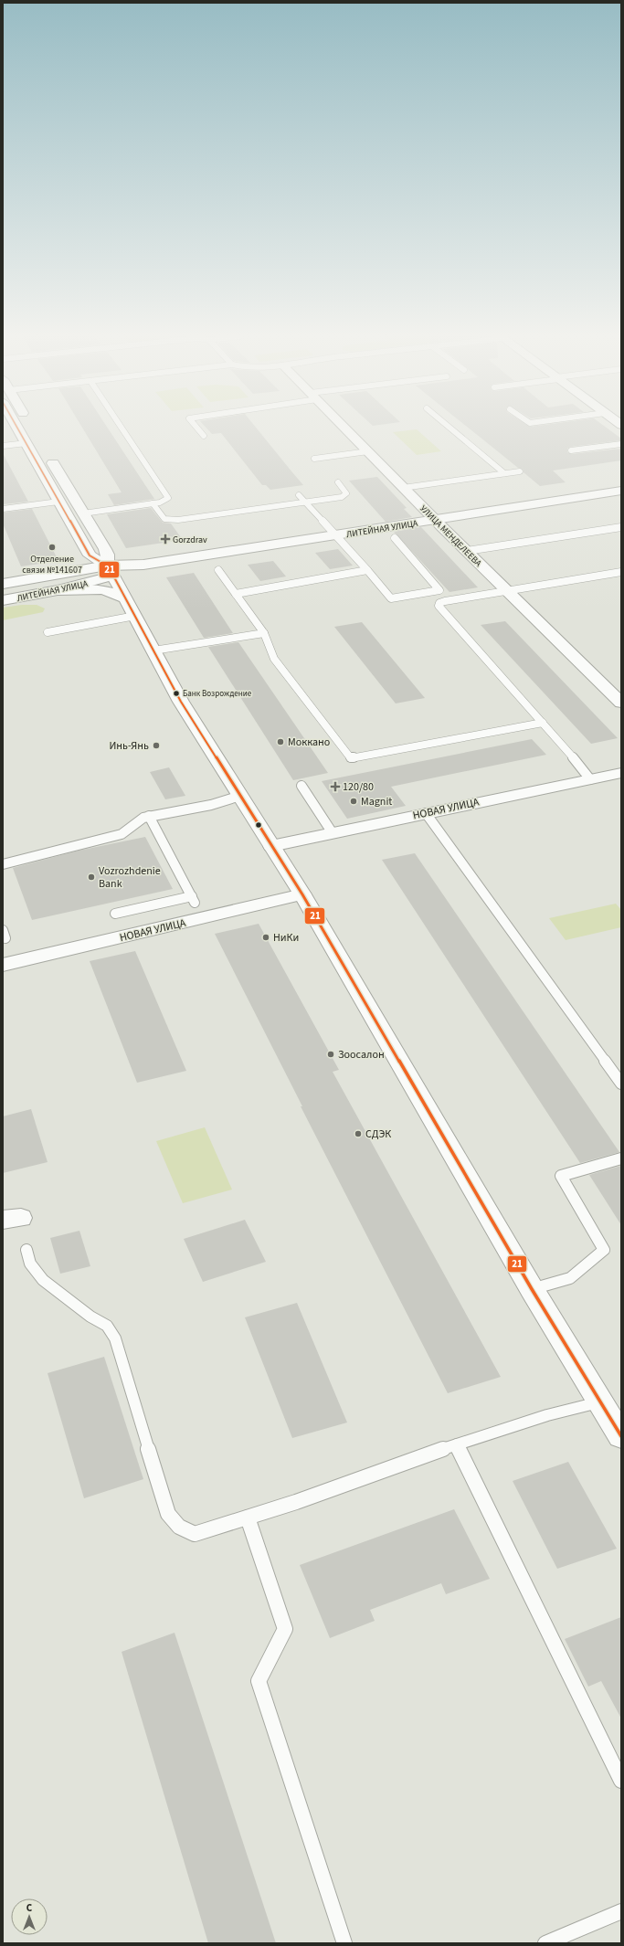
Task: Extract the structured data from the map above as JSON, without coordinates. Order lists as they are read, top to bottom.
{
  "streets": {
    "main road": ["ЛИТЕЙНАЯ УЛИЦА"],
    "street": ["УЛИЦА МЕНДЕЛЕЕВА", "НОВАЯ УЛИЦА"]
  },
  "crossings": [
    ["ЛИТЕЙНАЯ УЛИЦА", "УЛИЦА МЕНДЕЛЕЕВА"]
  ],
  "places": {
    "health": ["Gorzdrav", "120/80"],
    "other": [
      "Отделение связи №141607",
      "Банк Возрождение",
      "Моккано",
      "Инь-Янь",
      "Magnit",
      "Vozrozhdenie Bank",
      "НиКи",
      "Зоосалон",
      "СДЭК"
    ]
  },
  "lines": ["transit line 21"],
  "north": "top"
}
